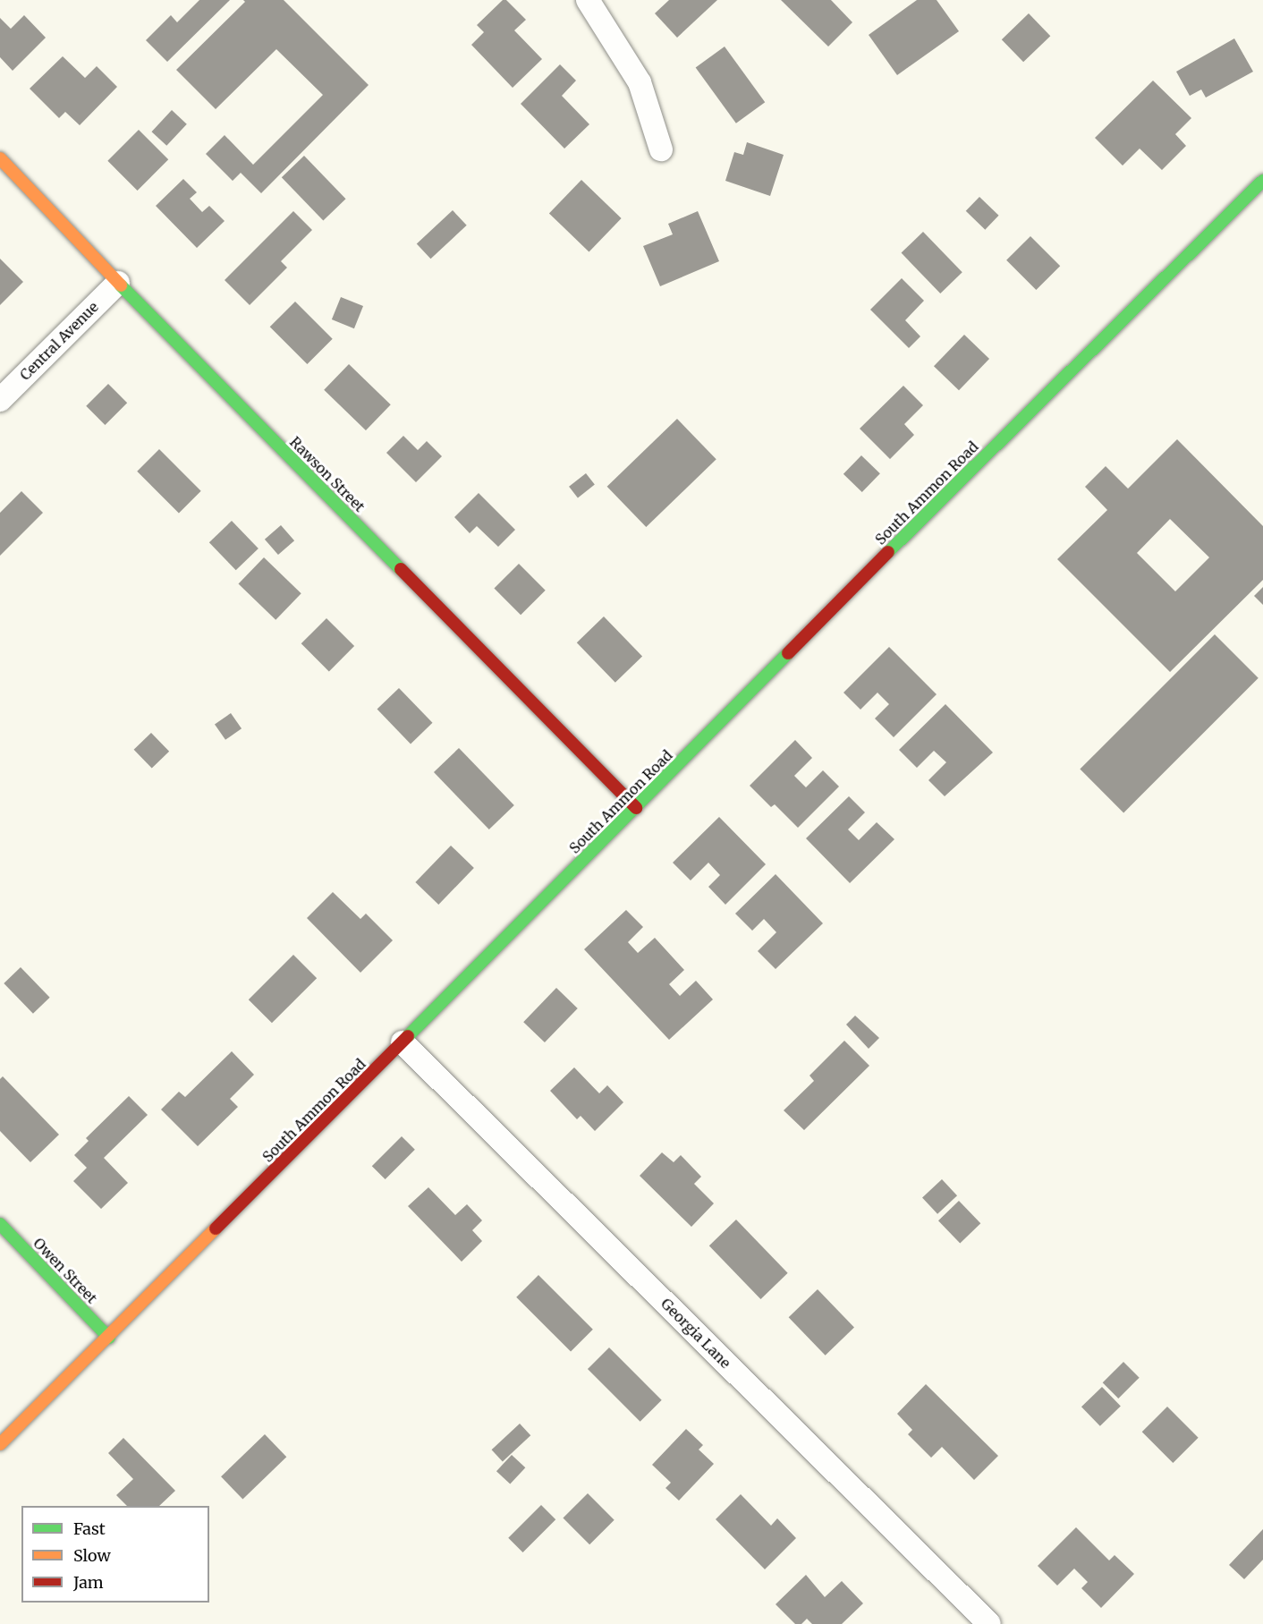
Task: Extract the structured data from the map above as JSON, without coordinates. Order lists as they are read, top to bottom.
{
  "streets": {
    "main road": ["Rawson Street", "South Ammon Road", "Owen Street"],
    "street": ["Central Avenue", "Georgia Lane"]
  },
  "crossings": [
    ["Central Avenue", "Rawson Street"],
    ["Rawson Street", "South Ammon Road"],
    ["South Ammon Road", "Owen Street"],
    ["South Ammon Road", "Georgia Lane"]
  ],
  "legend": ["Fast", "Slow", "Jam"]
}
